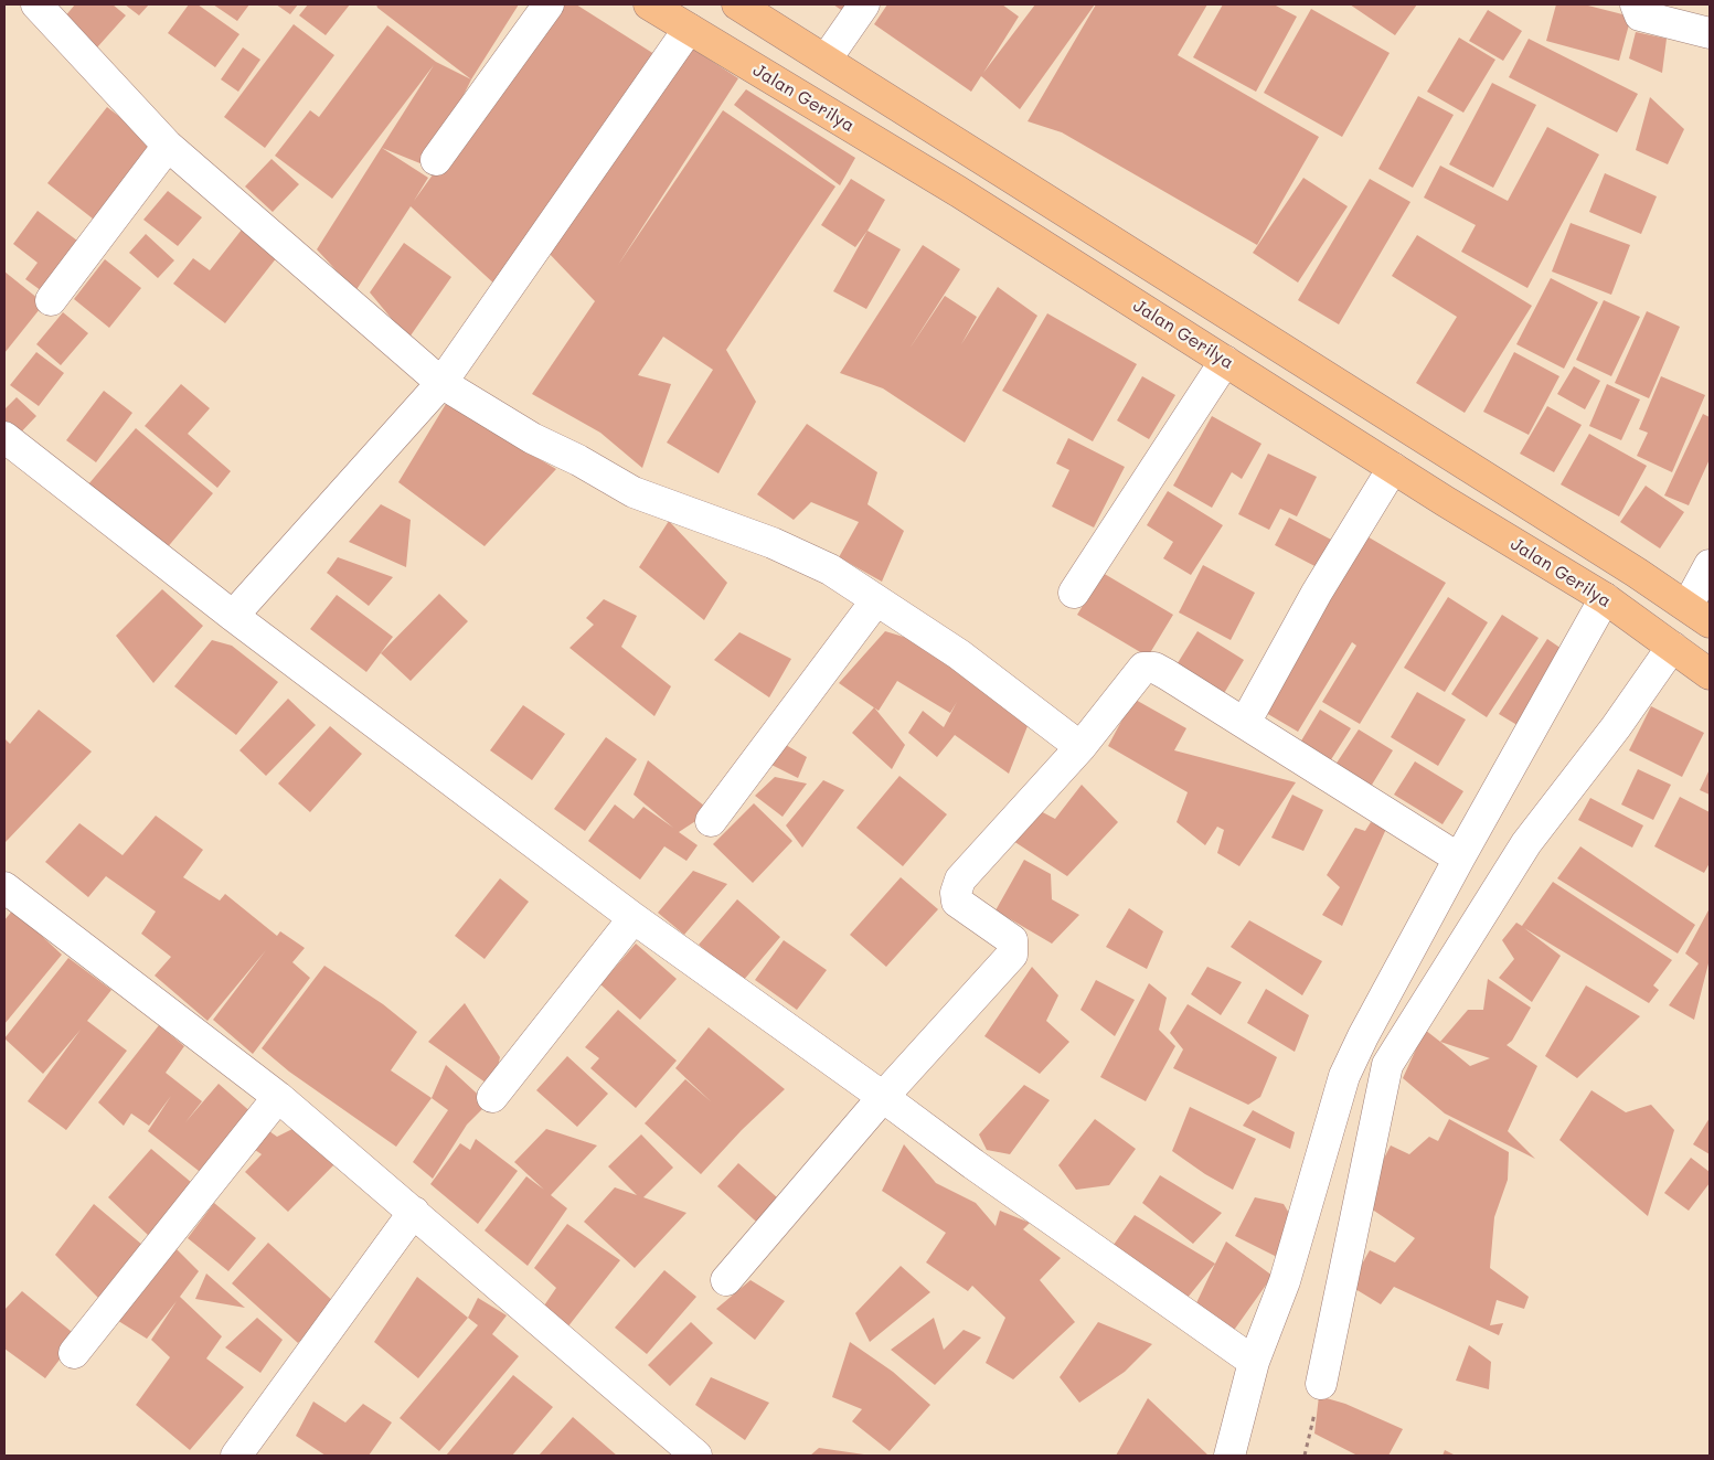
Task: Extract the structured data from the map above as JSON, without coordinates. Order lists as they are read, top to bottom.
{
  "streets": {
    "highway": ["Jalan Gerilya"]
  }
}
